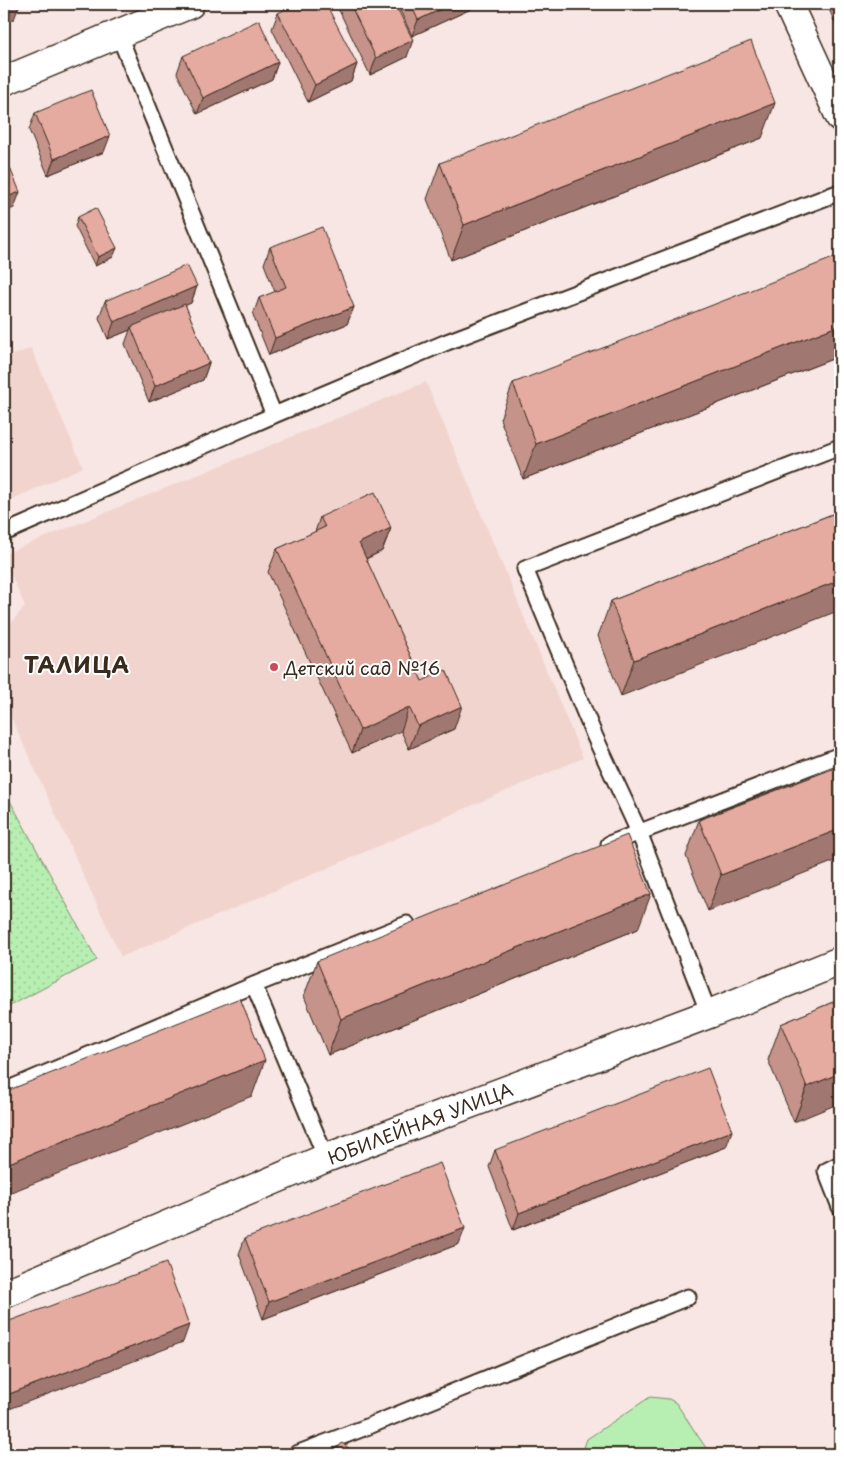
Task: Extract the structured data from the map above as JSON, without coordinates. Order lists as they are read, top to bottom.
{
  "streets": {
    "street": ["ЮБИЛЕЙНАЯ УЛИЦА"]
  },
  "districts": ["ТАЛИЦА"],
  "places": ["Детский сад №16"]
}
